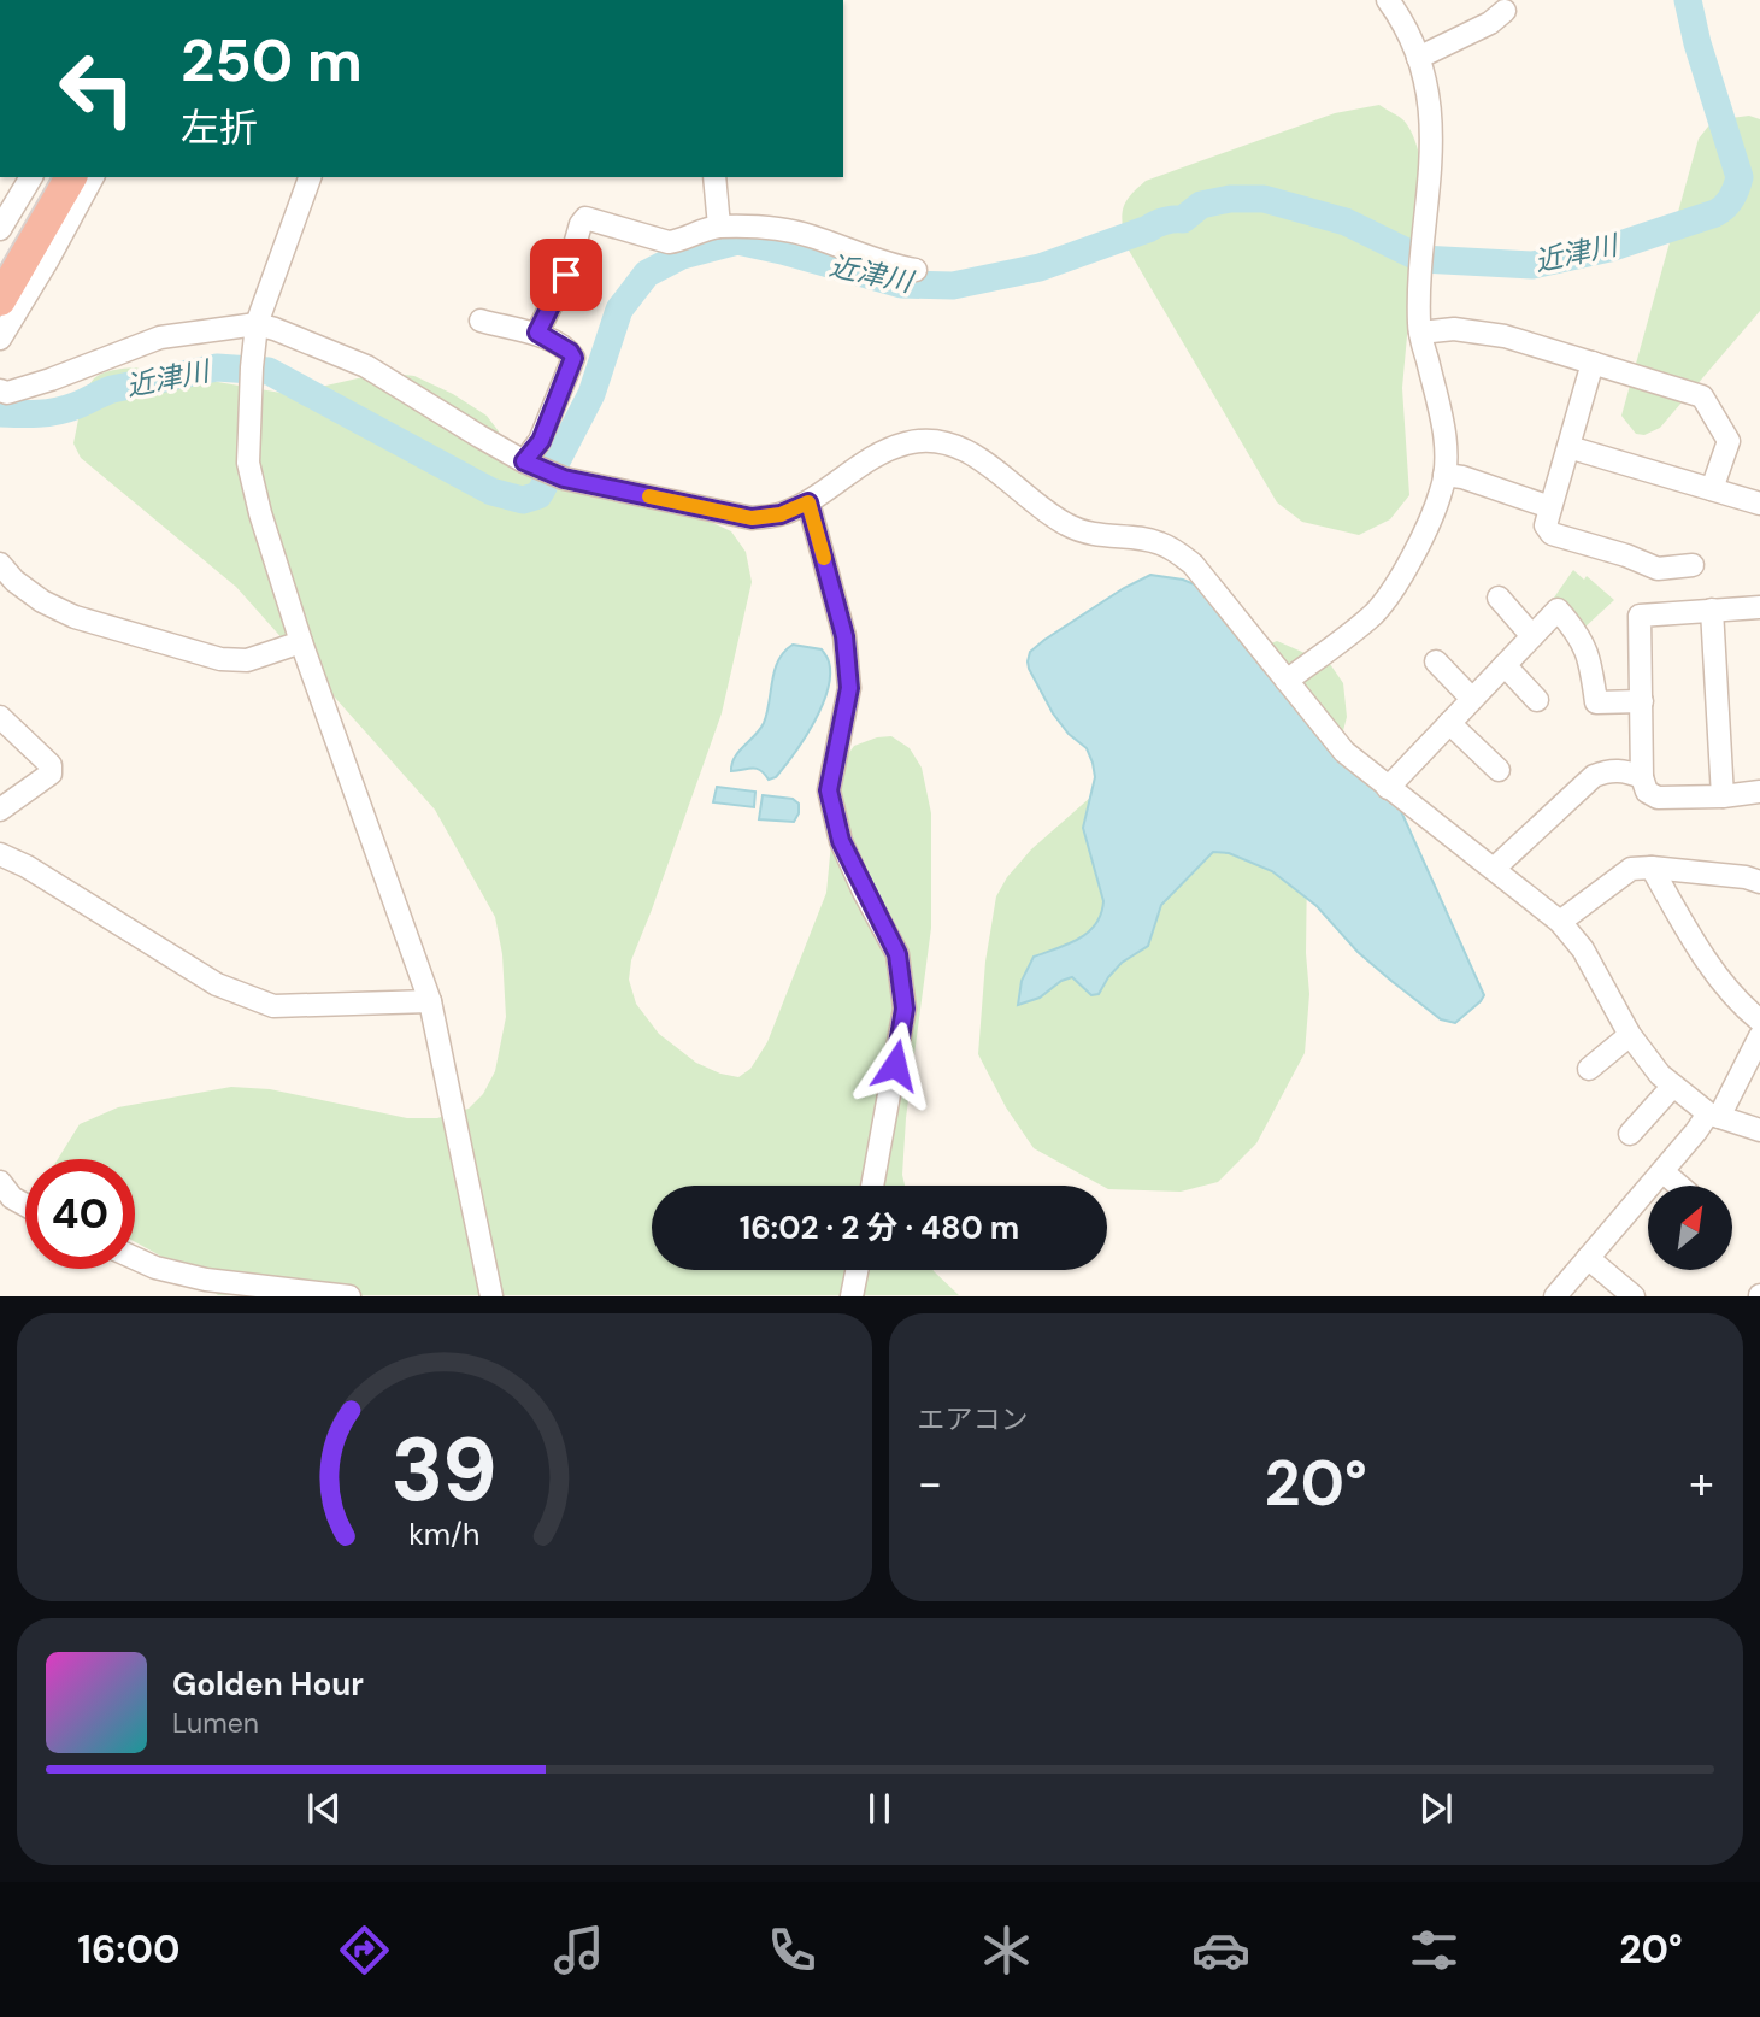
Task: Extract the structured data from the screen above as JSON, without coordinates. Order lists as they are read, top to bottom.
{
  "water": ["近津川"],
  "north": "top right",
  "page": {
    "turn": ["250 m", "左折"],
    "limit": "40",
    "trip": "16:02 · 2 分 · 480 m",
    "tile": "エアコン",
    "heat": ["−", "20°", "+"],
    "song": ["Golden Hour", "Lumen"],
    "tabs": ["16:00", "20°"],
    "gauge": ["39", "km/h"]
  }
}
